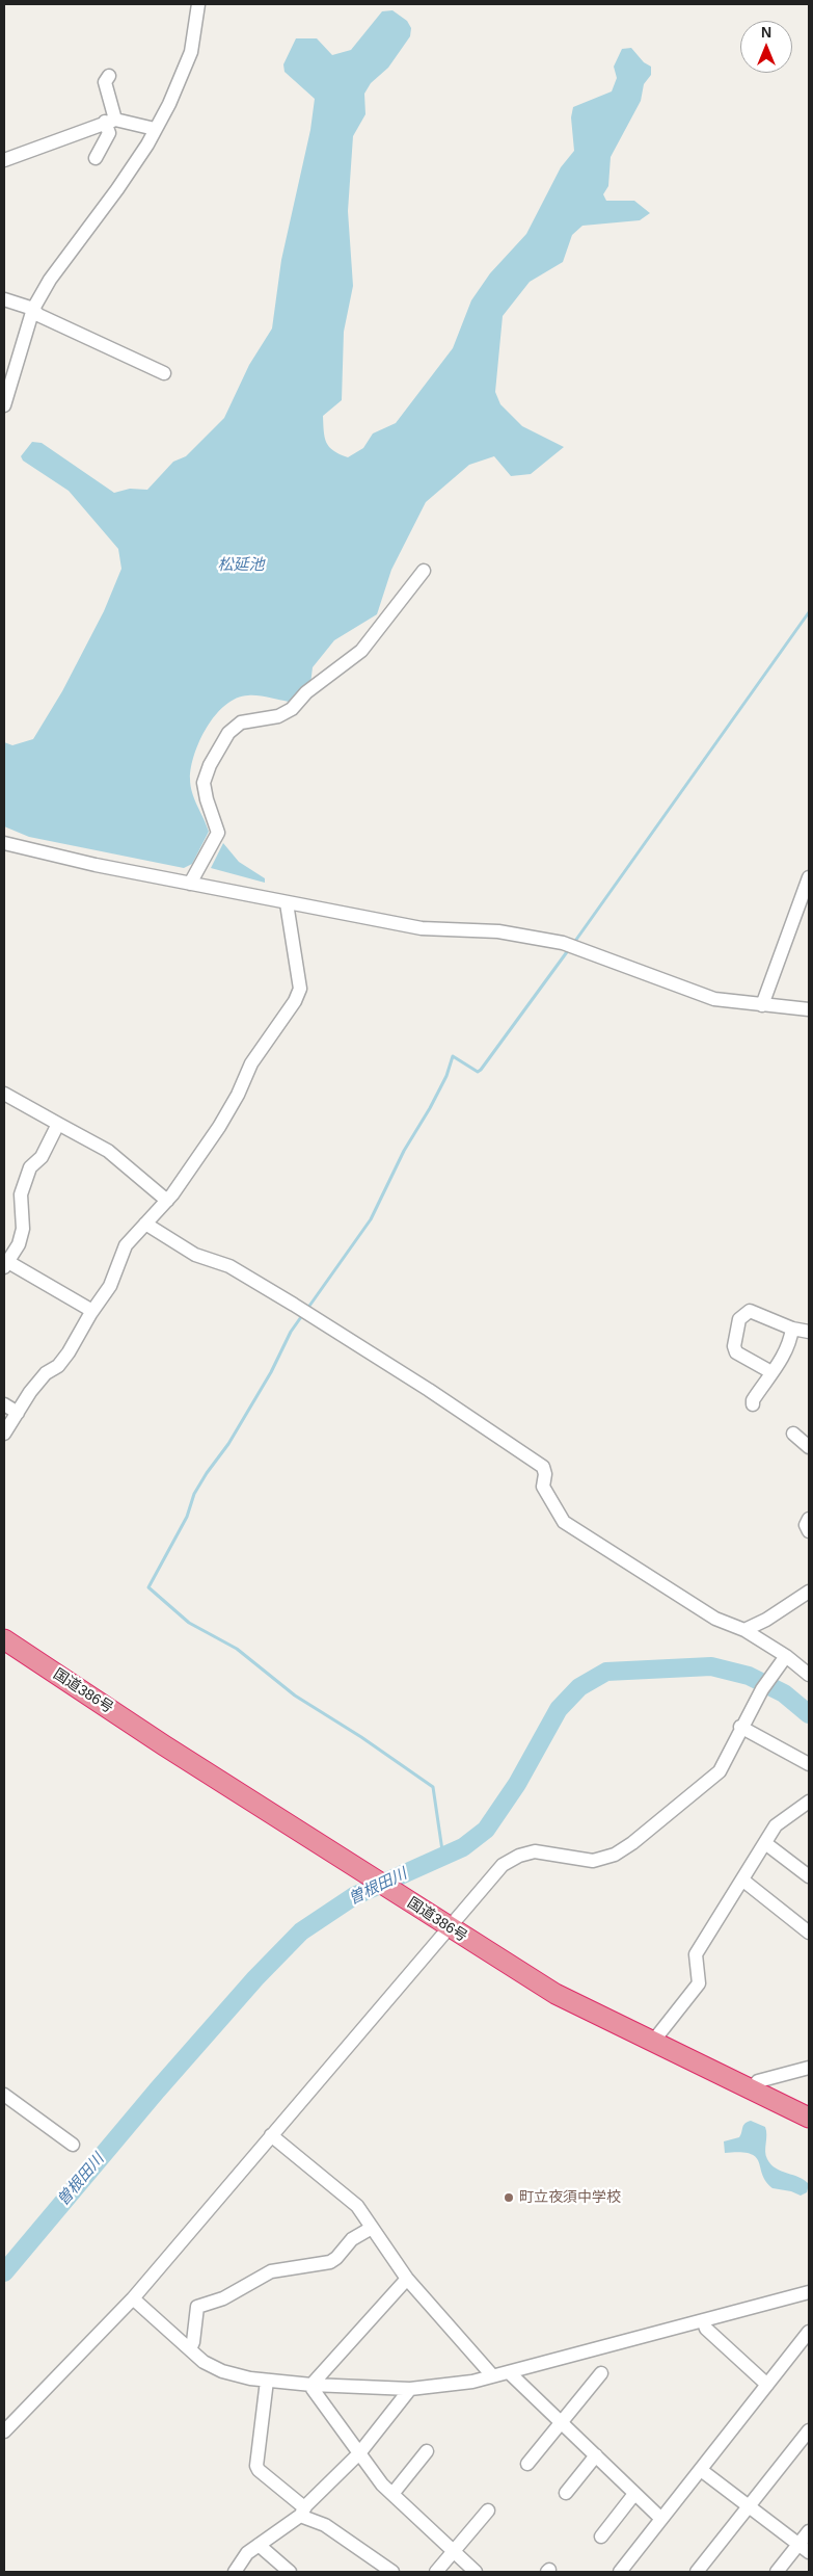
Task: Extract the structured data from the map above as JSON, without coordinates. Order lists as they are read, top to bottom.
{
  "streets": {
    "highway": ["国道386号"]
  },
  "water": ["松延池", "曽根田川"],
  "places": ["町立夜須中学校"],
  "north": "top"
}
